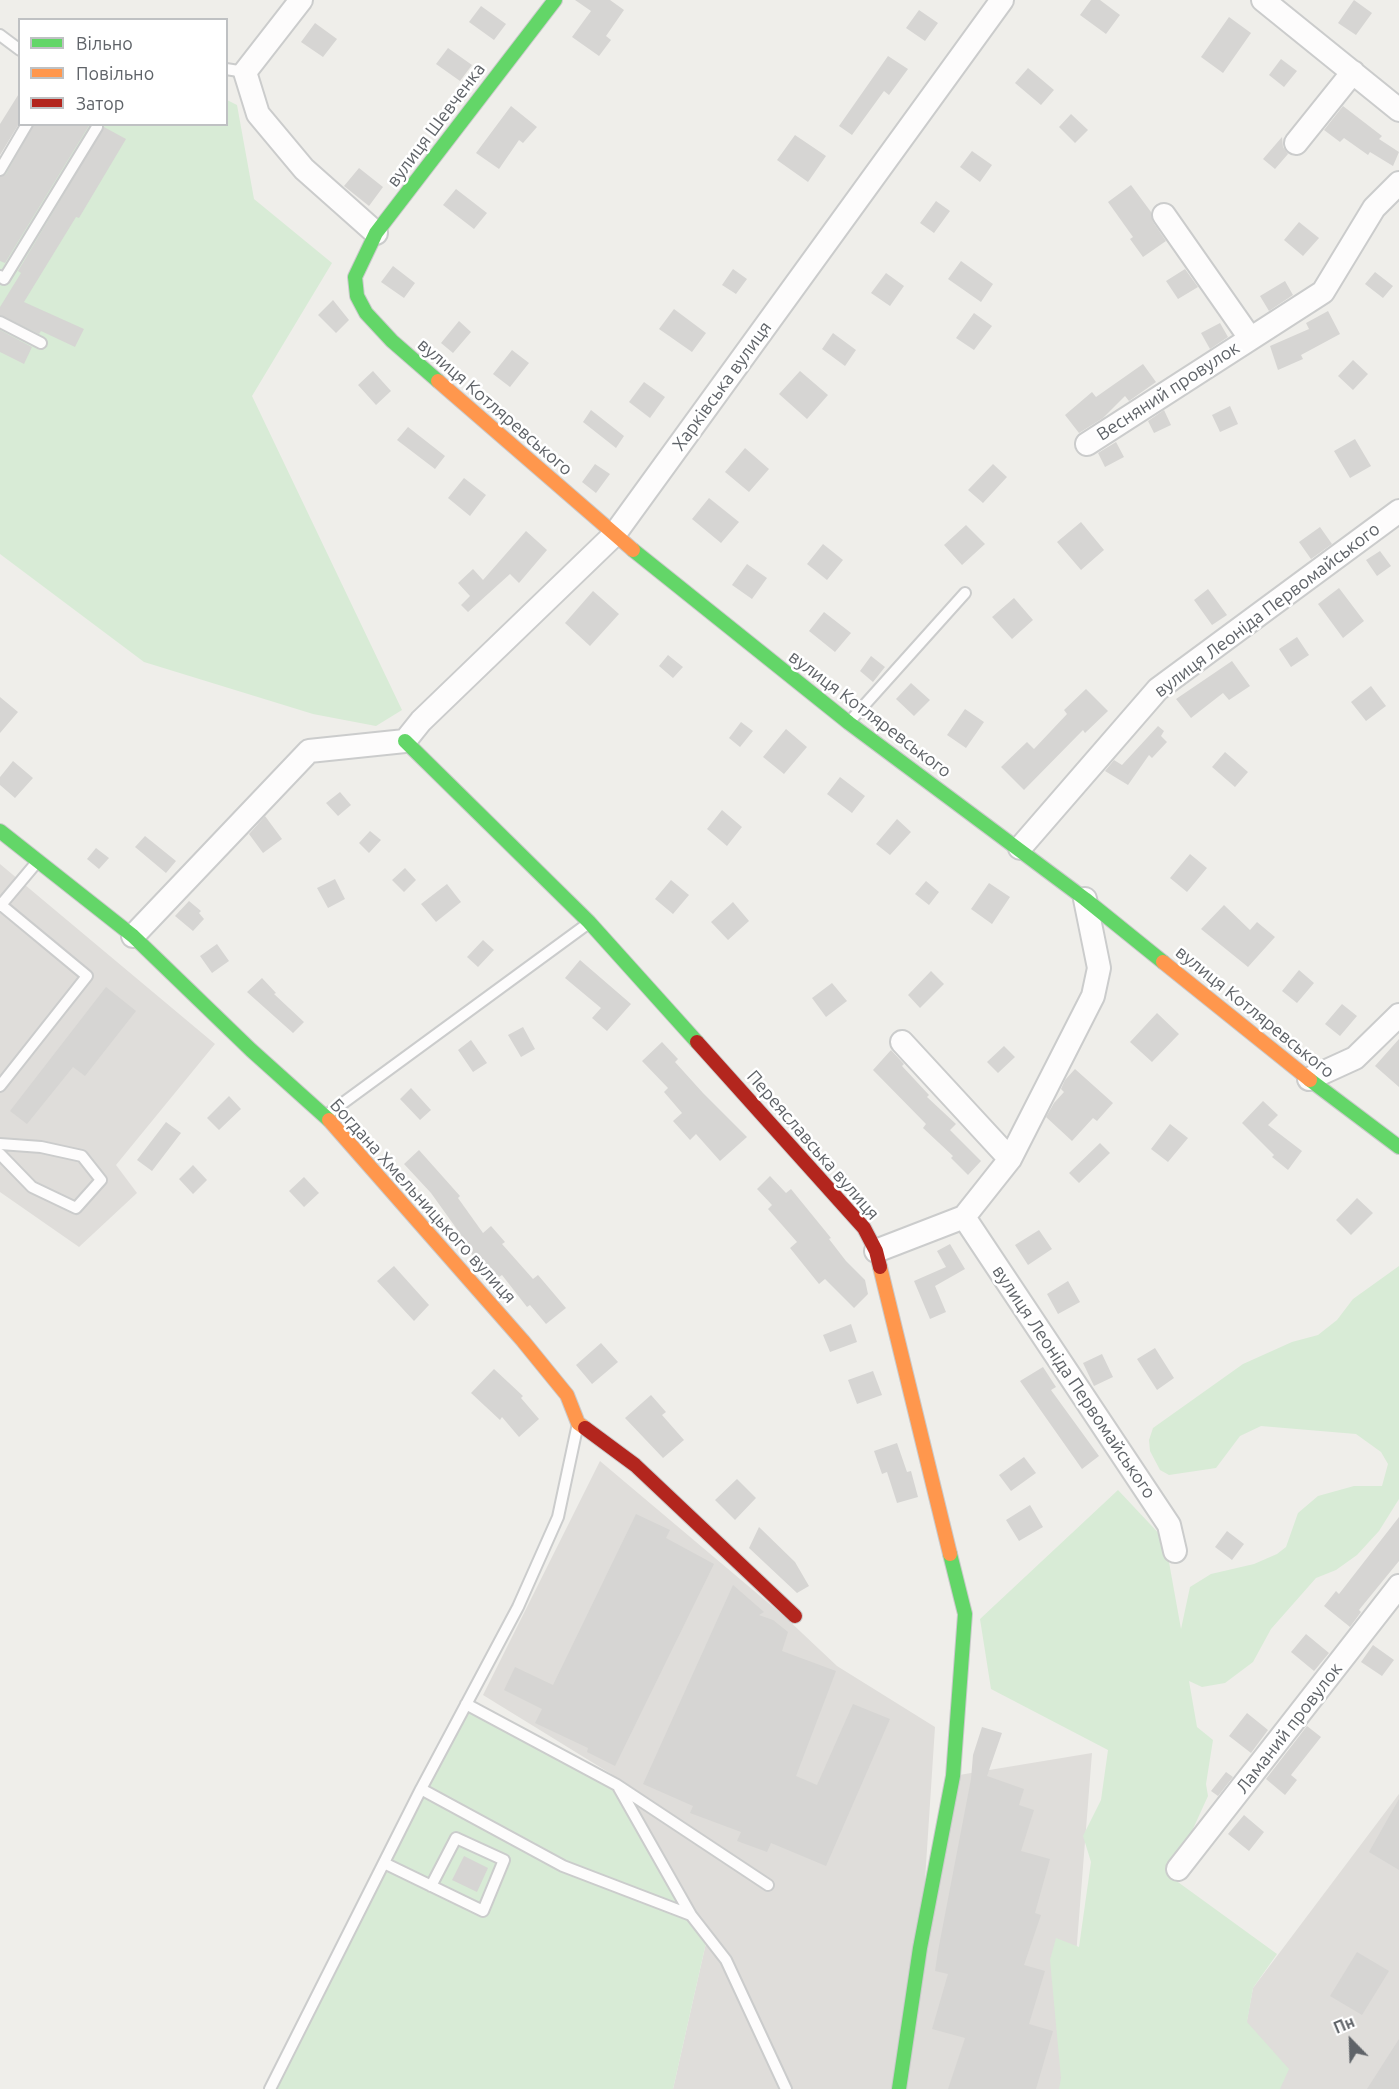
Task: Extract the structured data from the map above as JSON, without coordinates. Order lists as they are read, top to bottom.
{
  "streets": {
    "street": [
      "вулиця Шевченка",
      "Харківська вулиця",
      "Весняний провулок",
      "вулиця Котляревського",
      "вулиця Леоніда Первомайського",
      "Переяславська вулиця",
      "Богдана Хмельницького вулиця",
      "Ламаний провулок"
    ]
  },
  "crossings": [
    ["вулиця Шевченка", "вулиця Котляревського"],
    ["Харківська вулиця", "вулиця Котляревського"],
    ["Харківська вулиця", "Переяславська вулиця"],
    ["вулиця Котляревського", "вулиця Леоніда Первомайського"]
  ],
  "legend": ["Вільно", "Повільно", "Затор"],
  "north": "top left"
}
